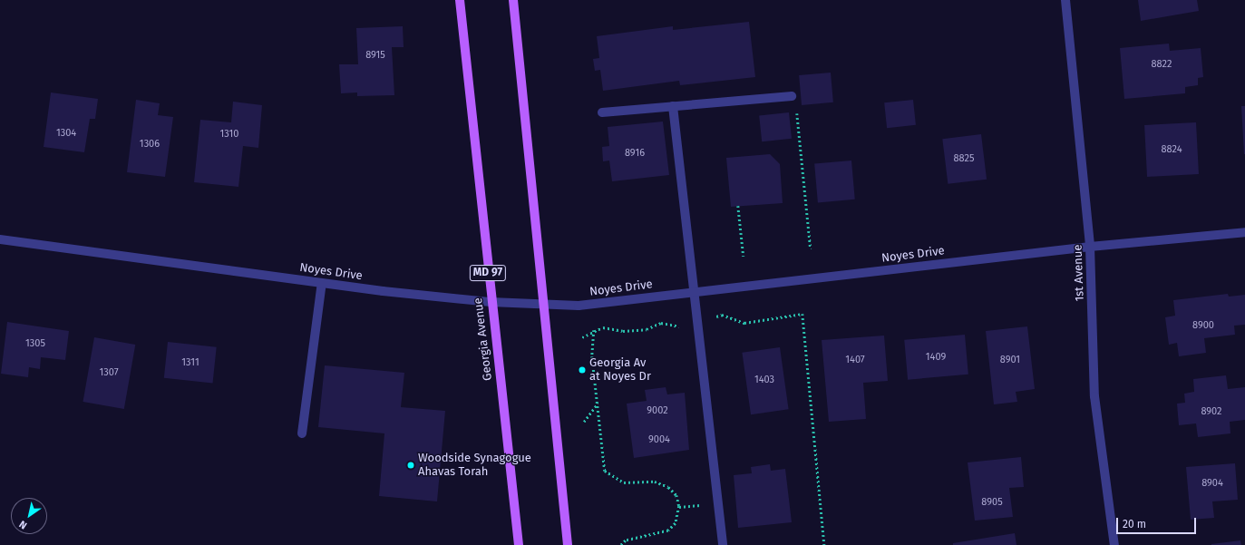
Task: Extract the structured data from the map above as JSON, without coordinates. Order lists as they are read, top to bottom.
{
  "streets": {
    "main road": ["MD 97", "Georgia Avenue"],
    "street": ["Noyes Drive", "1st Avenue"]
  },
  "crossings": [
    ["Noyes Drive", "1st Avenue"],
    ["Noyes Drive", "Georgia Avenue"]
  ],
  "places": ["Georgia Av at Noyes Dr", "Woodside Synagogue Ahavas Torah"],
  "house_numbers": [
    "8915",
    "8822",
    "1304",
    "1310",
    "1306",
    "8824",
    "8916",
    "8825",
    "8900",
    "1305",
    "1409",
    "1407",
    "8901",
    "1311",
    "1307",
    "1403",
    "9002",
    "8902",
    "9004",
    "8904",
    "8905"
  ],
  "scale_bar": "20 m",
  "north": "bottom left"
}
